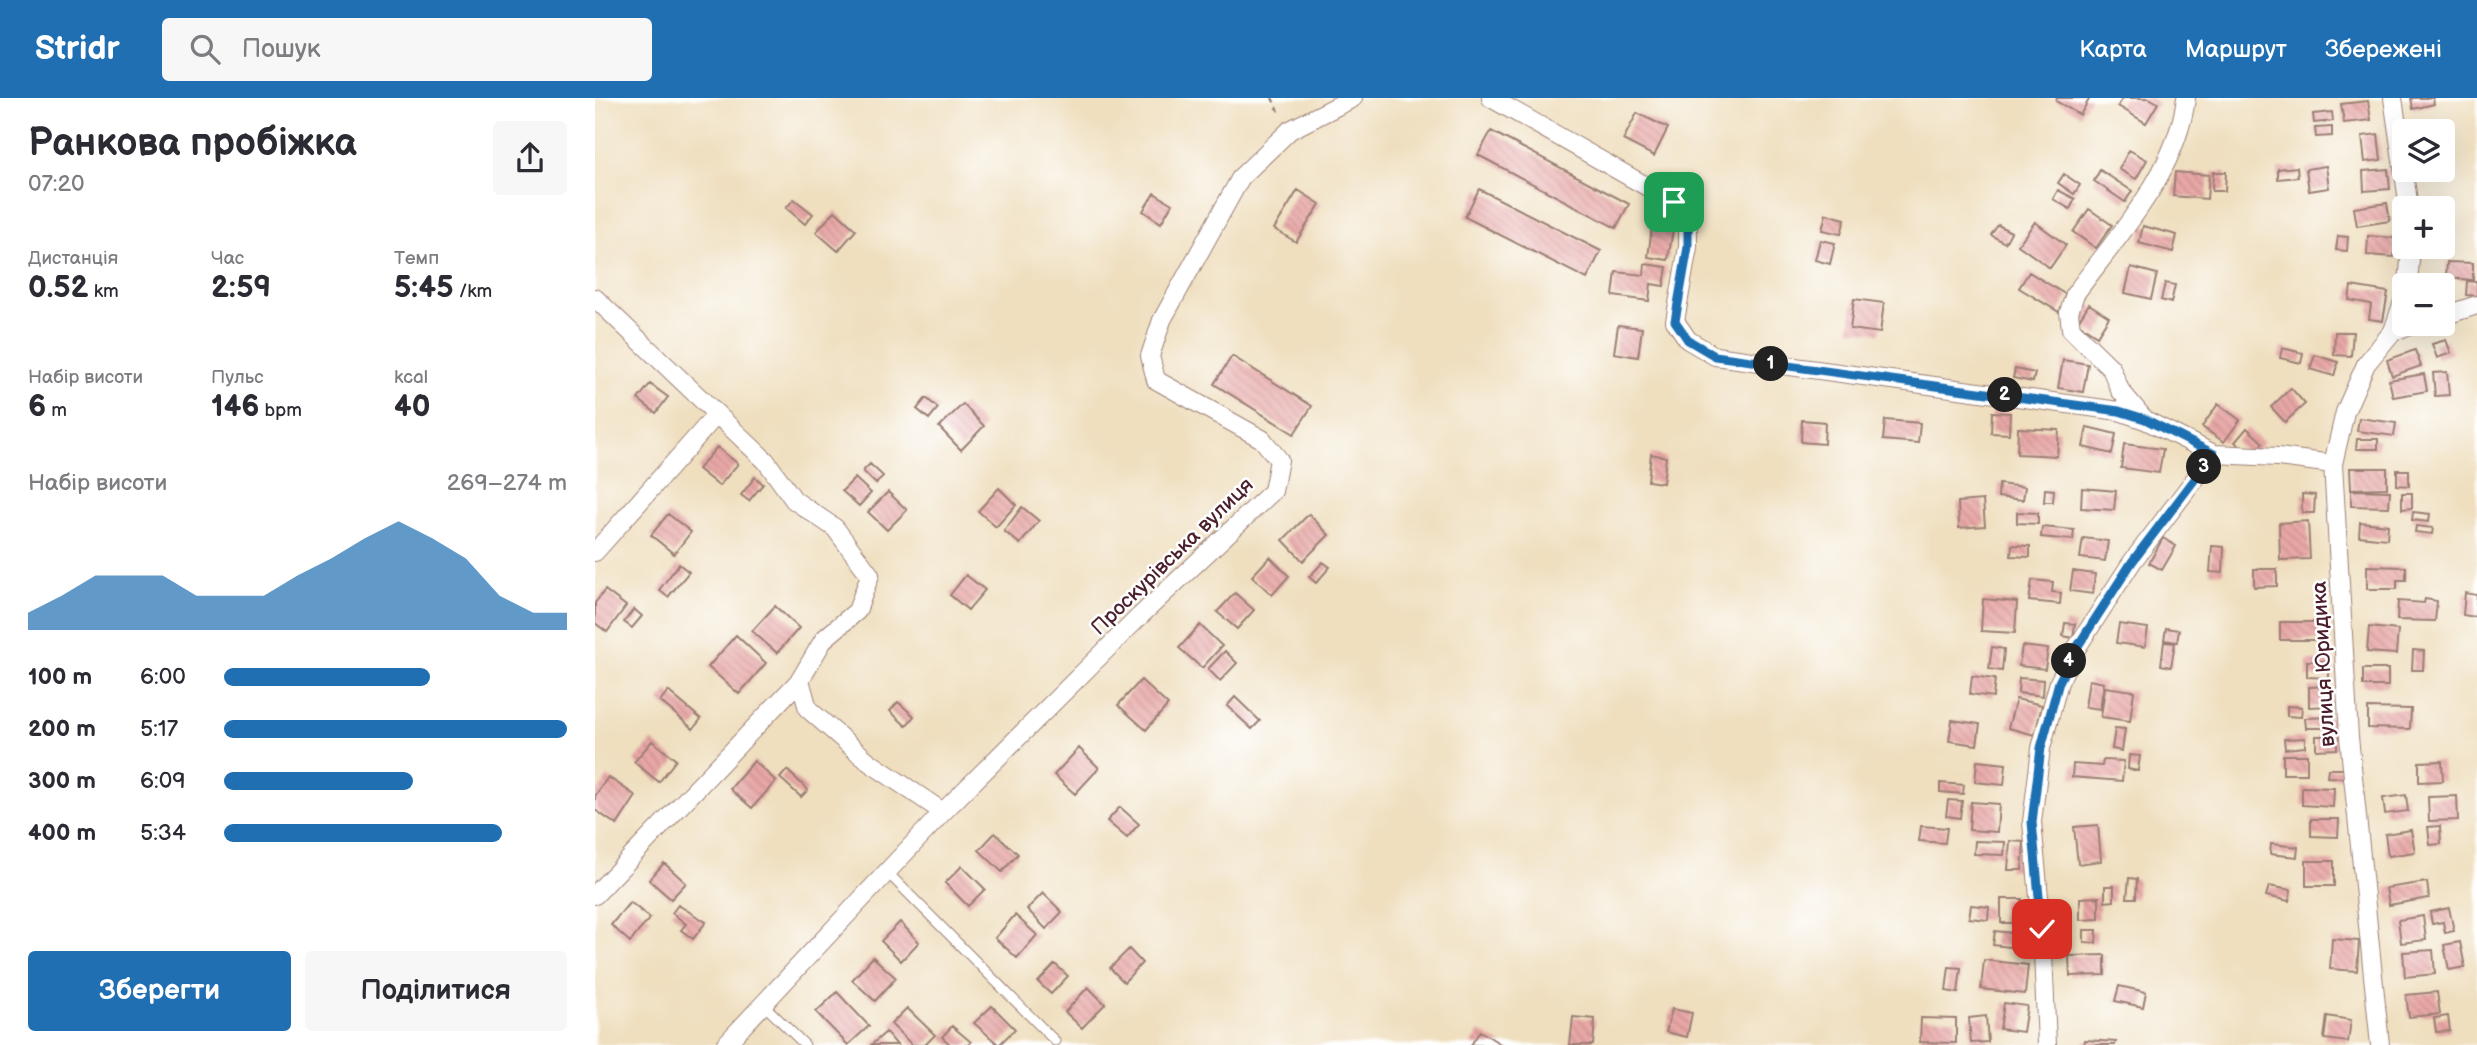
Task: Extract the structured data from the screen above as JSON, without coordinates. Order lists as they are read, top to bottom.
{
  "streets": {
    "street": ["Проскурівська вулиця", "вулиця Юридика"]
  },
  "page": {
    "header": "Stridr",
    "search": "Пошук",
    "nav": ["Карта", "Маршрут", "Збережені"],
    "heading": ["Ранкова пробіжка", "07:20"],
    "map_buttons": ["+", "−"],
    "stats": [
      ["Дистанція", "0.52 km"],
      ["Час", "2:59"],
      ["Темп", "5:45 /km"],
      ["Набір висоти", "6 m"],
      ["Пульс", "146 bpm"],
      ["kcal", "40"]
    ],
    "pins": [
      "1",
      "2",
      "3",
      "4"
    ],
    "chart": ["Набір висоти", "269–274 m"],
    "list": [
      {
        "name": "100 m",
        "note": "6:00"
      },
      {
        "name": "200 m",
        "note": "5:17"
      },
      {
        "name": "300 m",
        "note": "6:09"
      },
      {
        "name": "400 m",
        "note": "5:34"
      }
    ],
    "buttons": ["Зберегти", "Поділитися"]
  }
}
